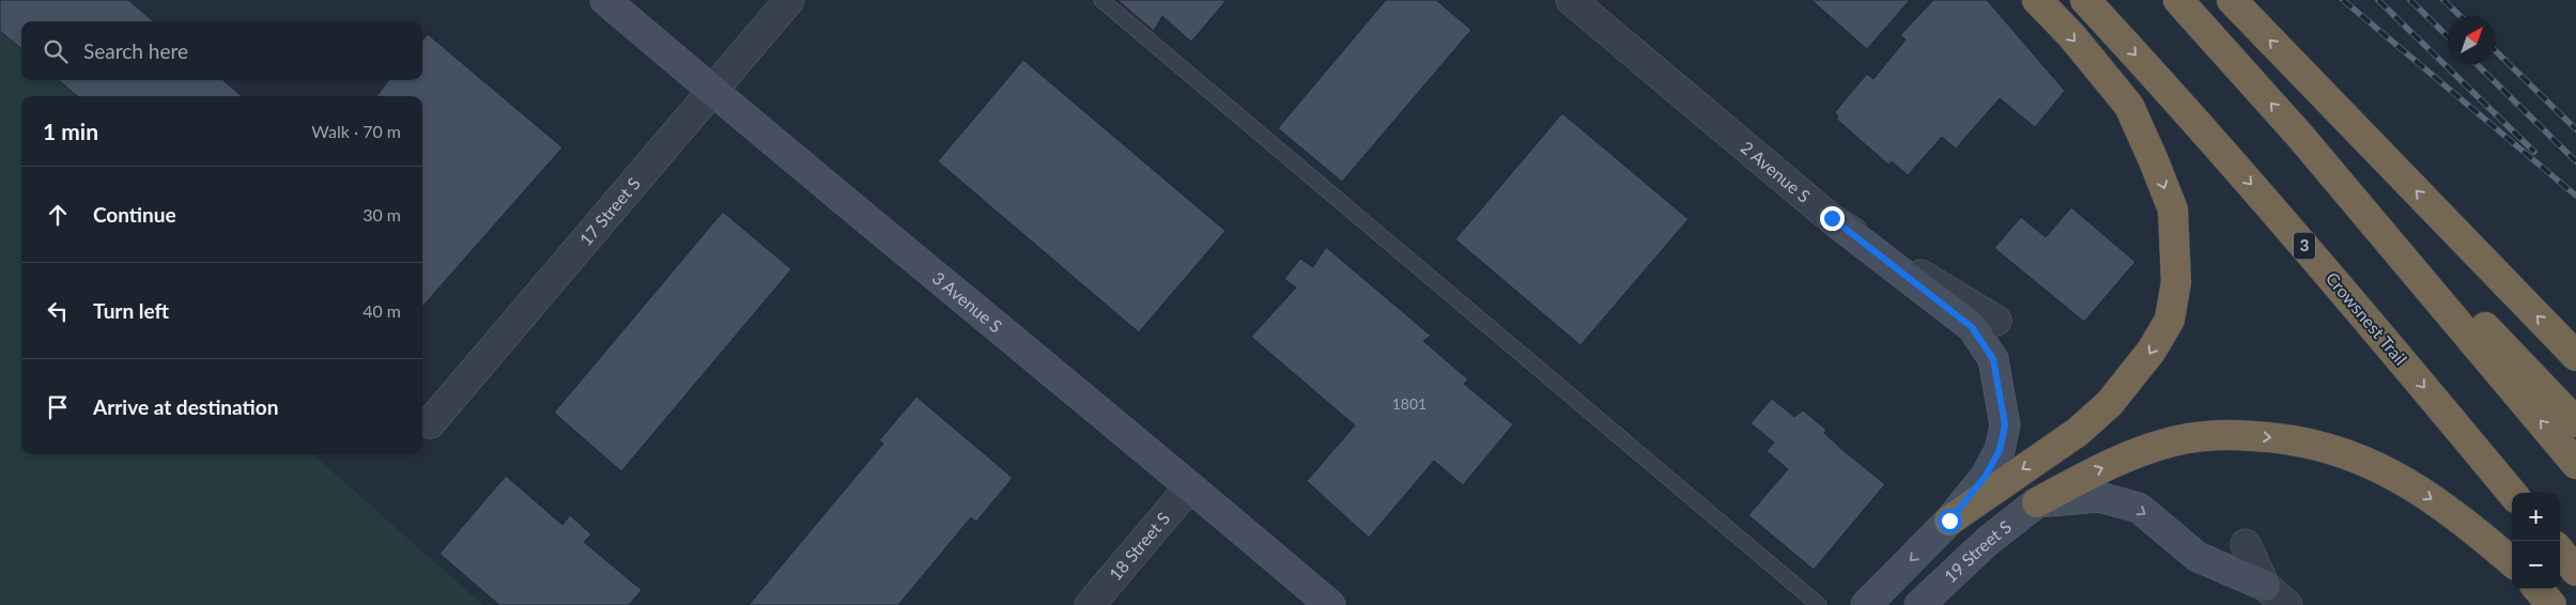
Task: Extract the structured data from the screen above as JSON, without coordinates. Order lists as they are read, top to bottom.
{
  "streets": {
    "highway": ["3", "Crowsnest Trail"],
    "main road": ["3 Avenue S", "19 Street S"],
    "street": ["2 Avenue S", "17 Street S", "18 Street S"]
  },
  "crossings": [
    ["17 Street S", "3 Avenue S"],
    ["3 Avenue S", "18 Street S"]
  ],
  "house_numbers": ["1801"],
  "north": "top right",
  "page": {
    "search": "Search here",
    "heading": ["1 min", "Walk · 70 m"],
    "list": [
      ["Continue", "30 m"],
      ["Turn left", "40 m"],
      "Arrive at destination"
    ],
    "map_buttons": ["+", "−"]
  }
}
